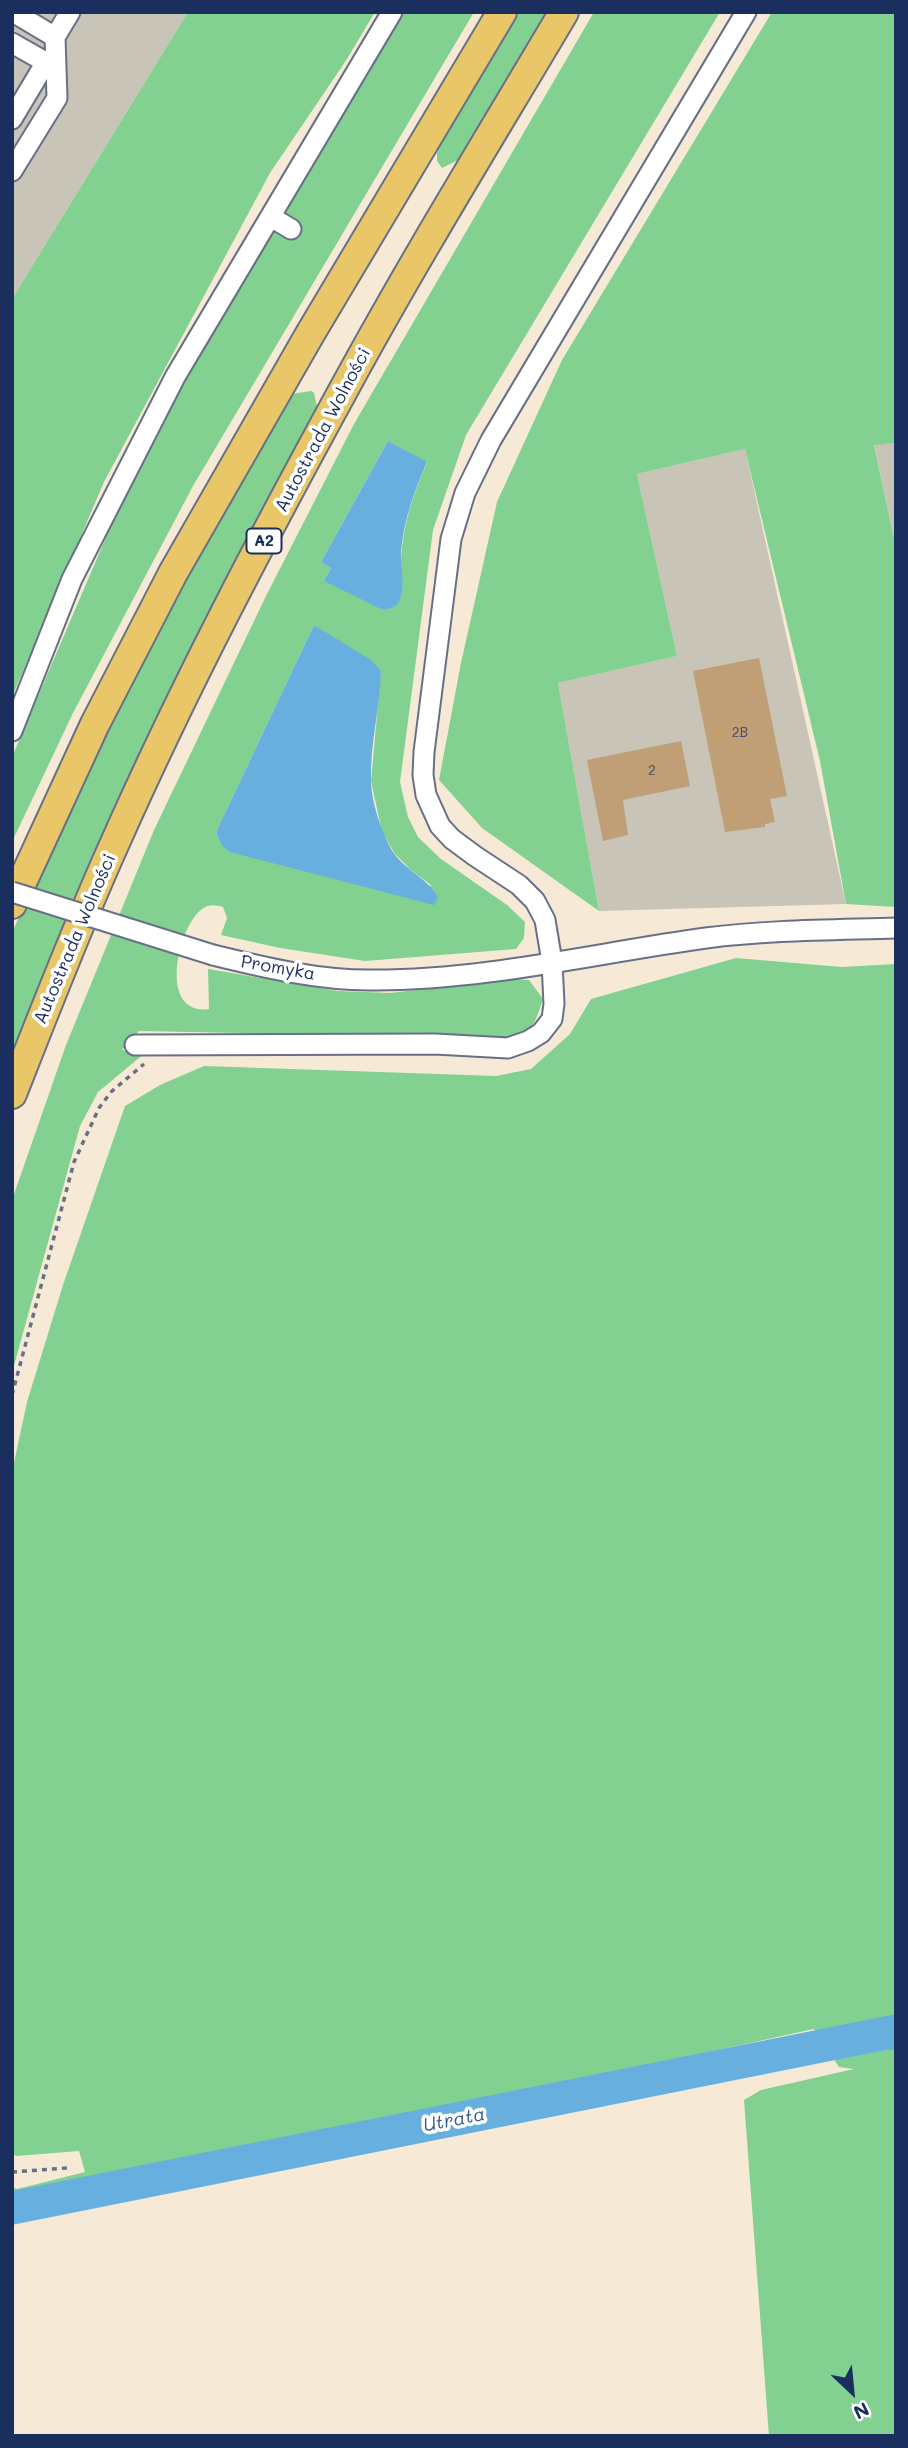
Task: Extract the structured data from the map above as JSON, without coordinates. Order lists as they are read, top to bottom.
{
  "streets": {
    "highway": ["Autostrada Wolności", "A2"],
    "street": ["Promyka"]
  },
  "water": ["Utrata"],
  "house_numbers": ["2B", "2"],
  "north": "bottom right"
}
